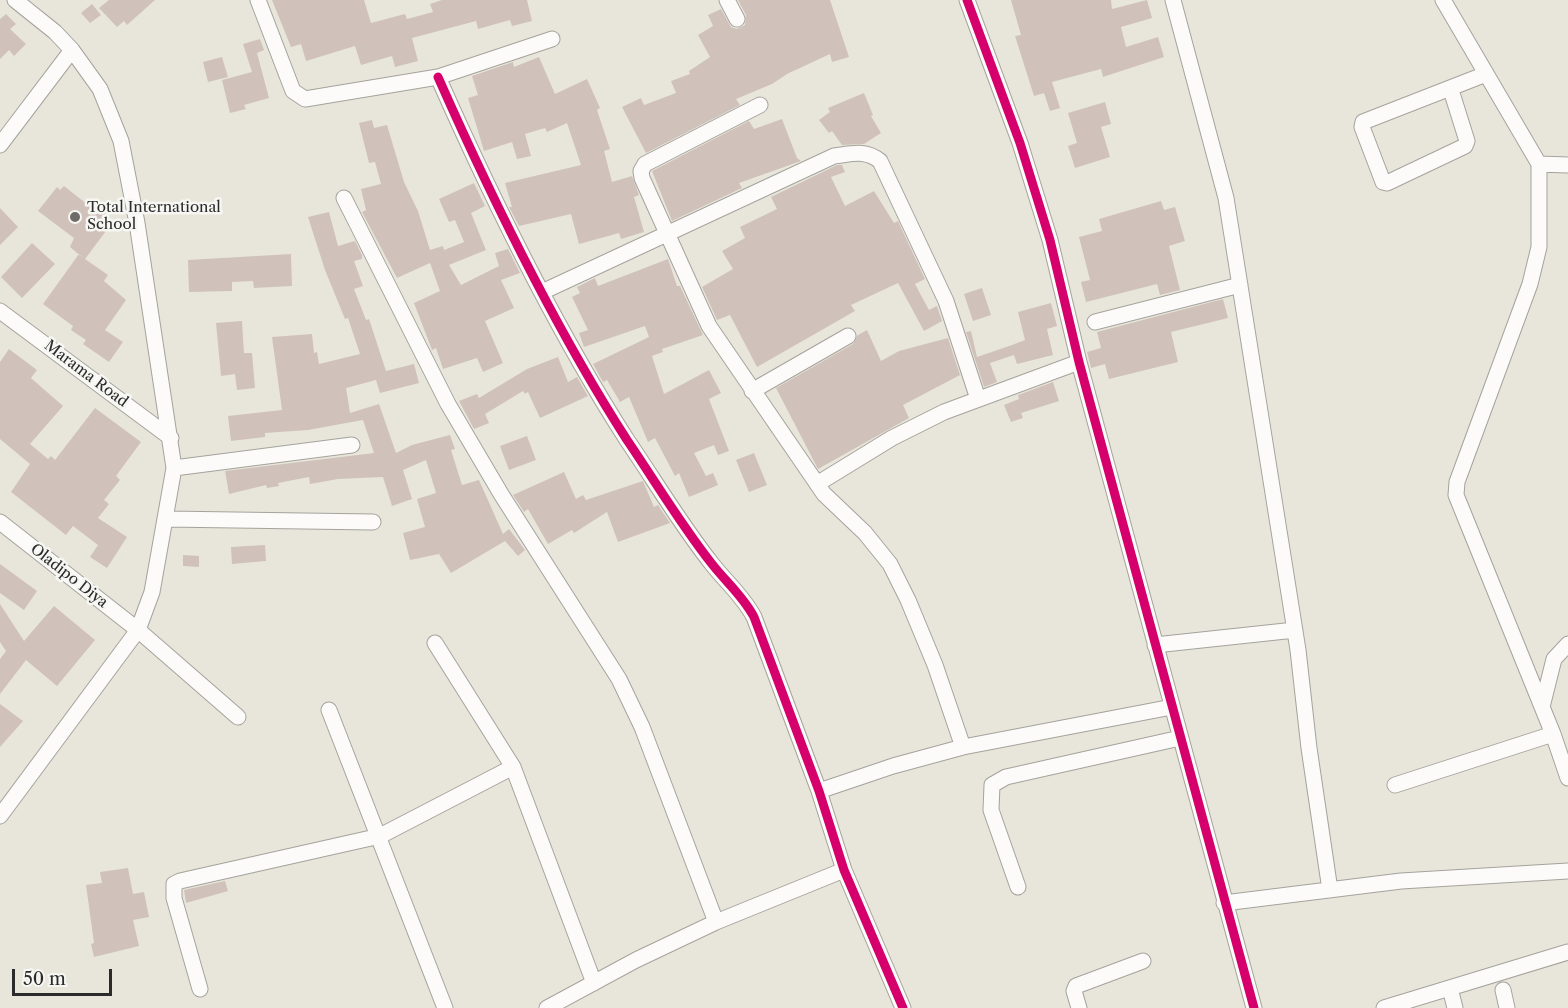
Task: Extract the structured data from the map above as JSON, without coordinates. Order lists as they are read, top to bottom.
{
  "streets": {
    "street": ["Marama Road", "Oladipo Diya"]
  },
  "places": ["Total International School"],
  "scale_bar": "50 m"
}
